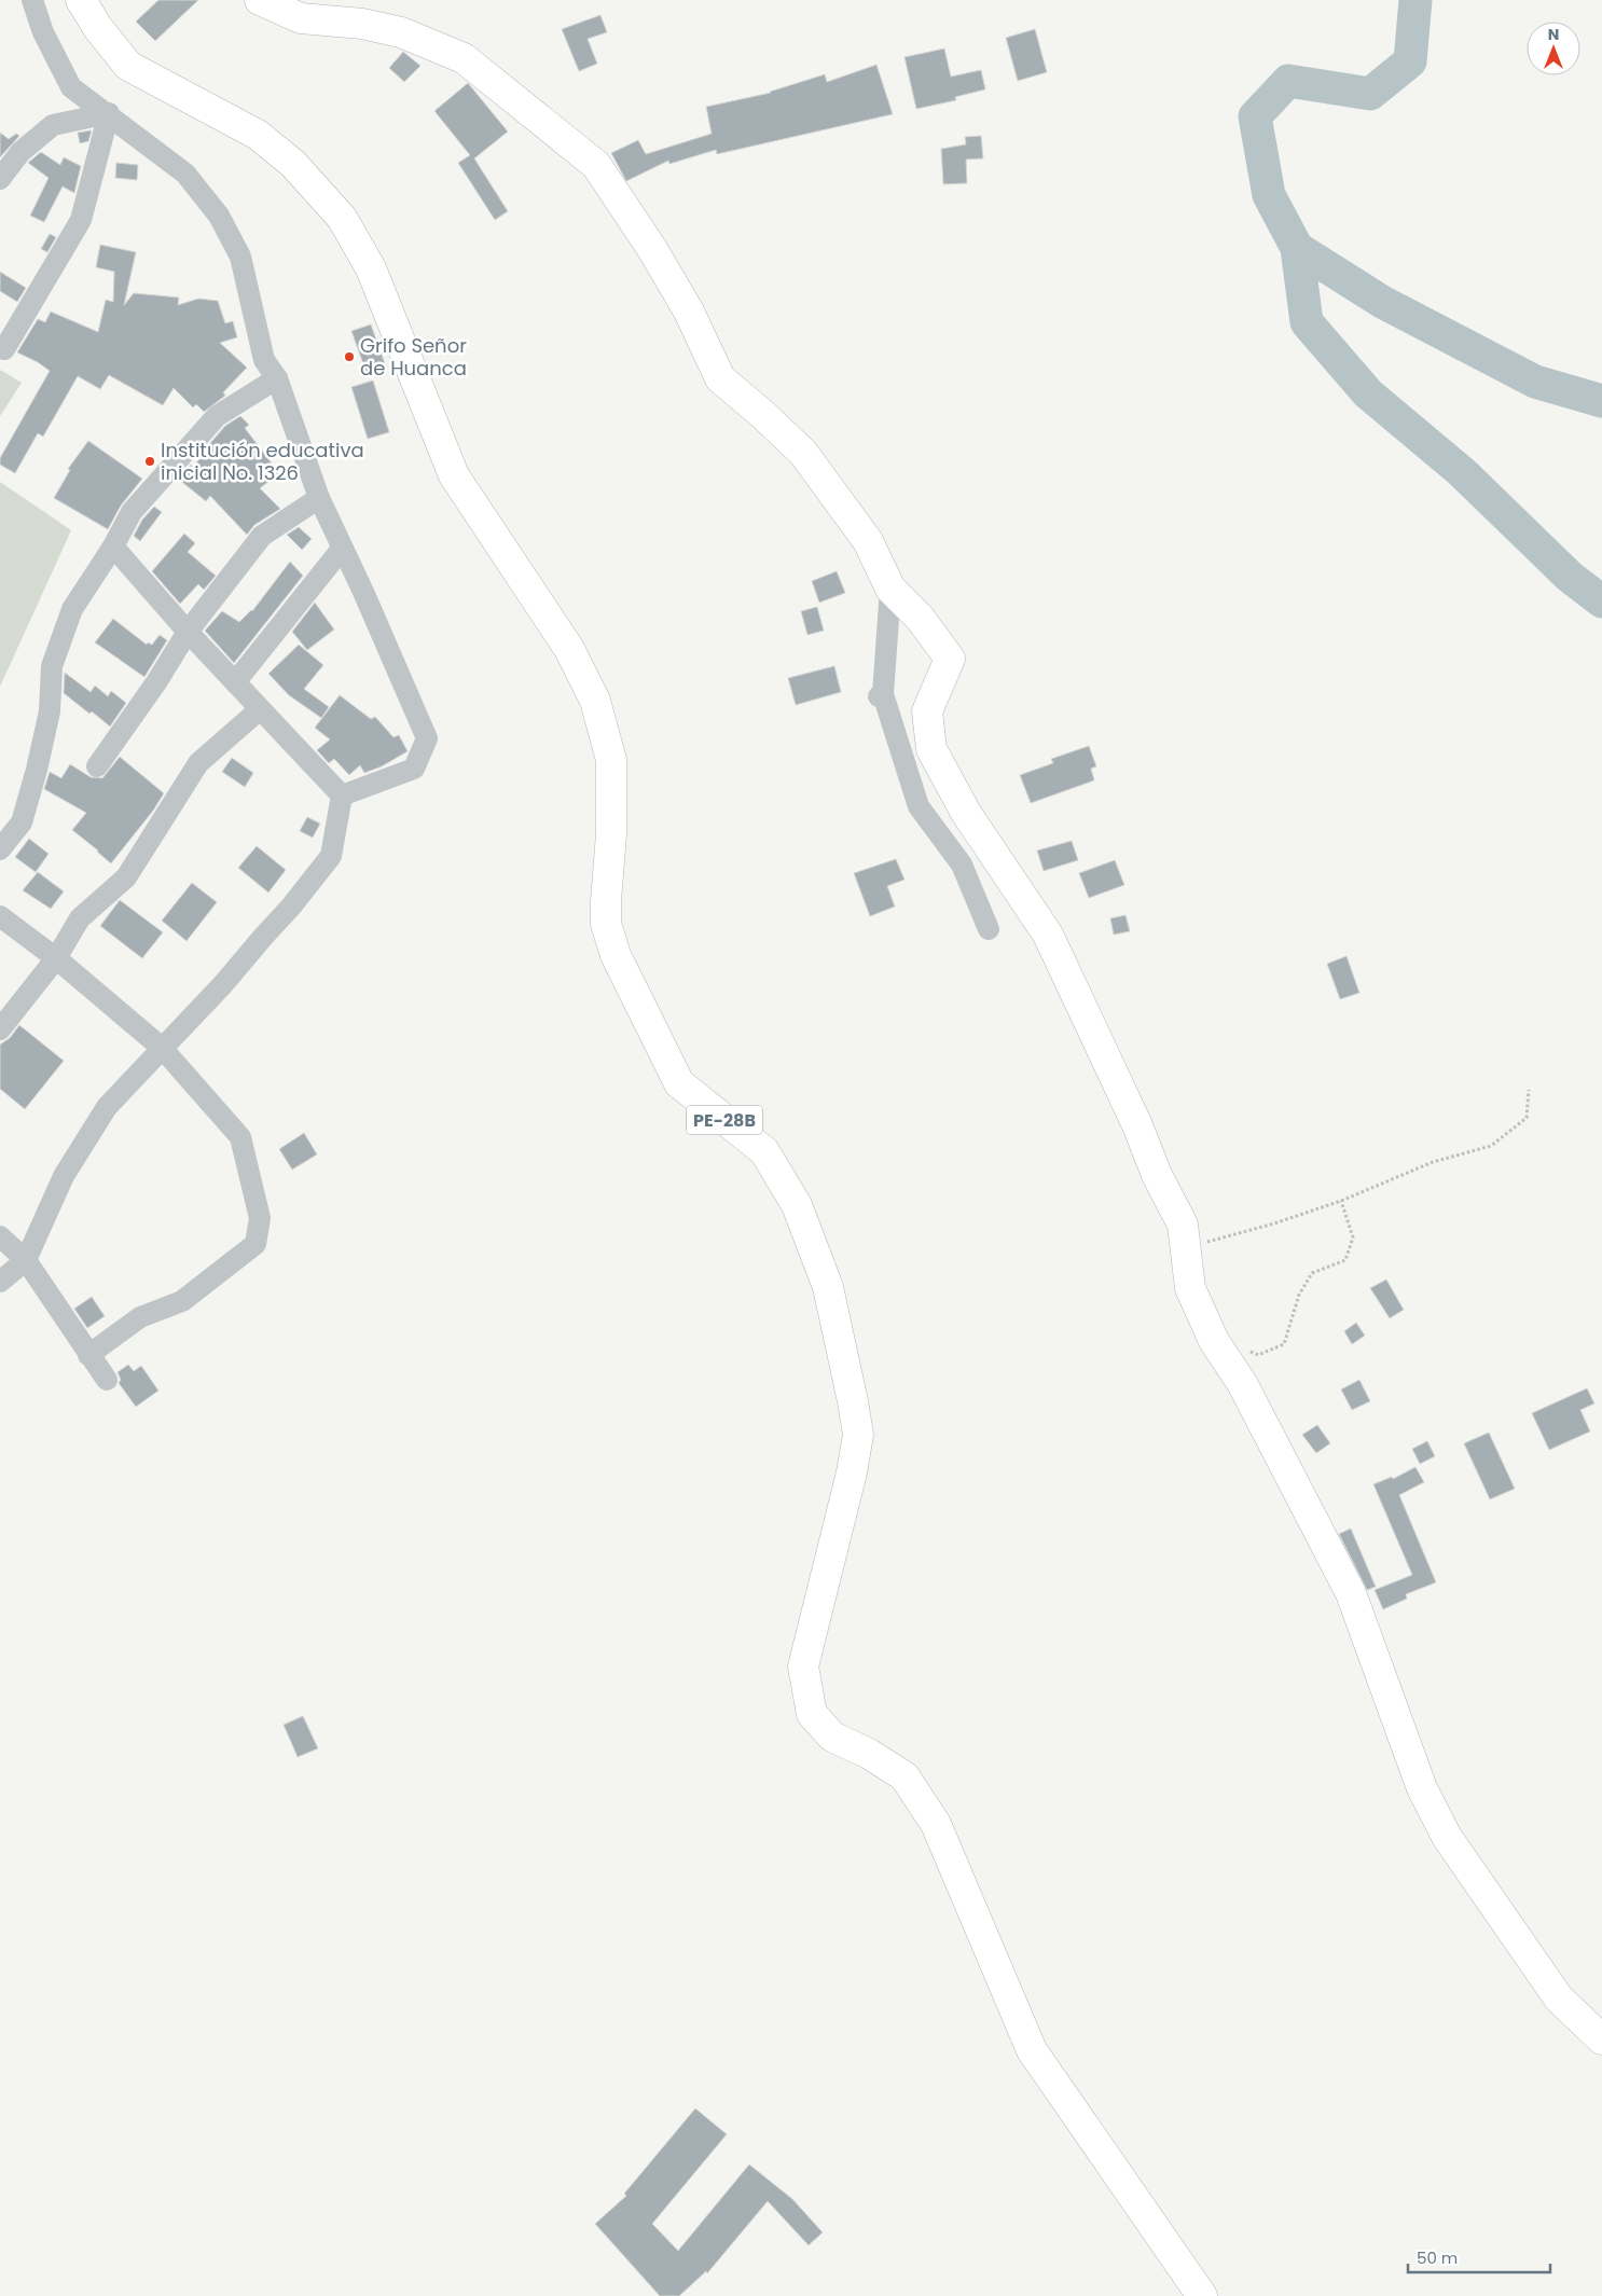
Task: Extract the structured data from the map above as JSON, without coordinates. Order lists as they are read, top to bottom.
{
  "streets": {
    "main road": ["PE-28B"]
  },
  "places": ["Grifo Señor de Huanca", "Institución educativa inicial No. 1326"],
  "scale_bar": "50 m",
  "north": "top"
}
